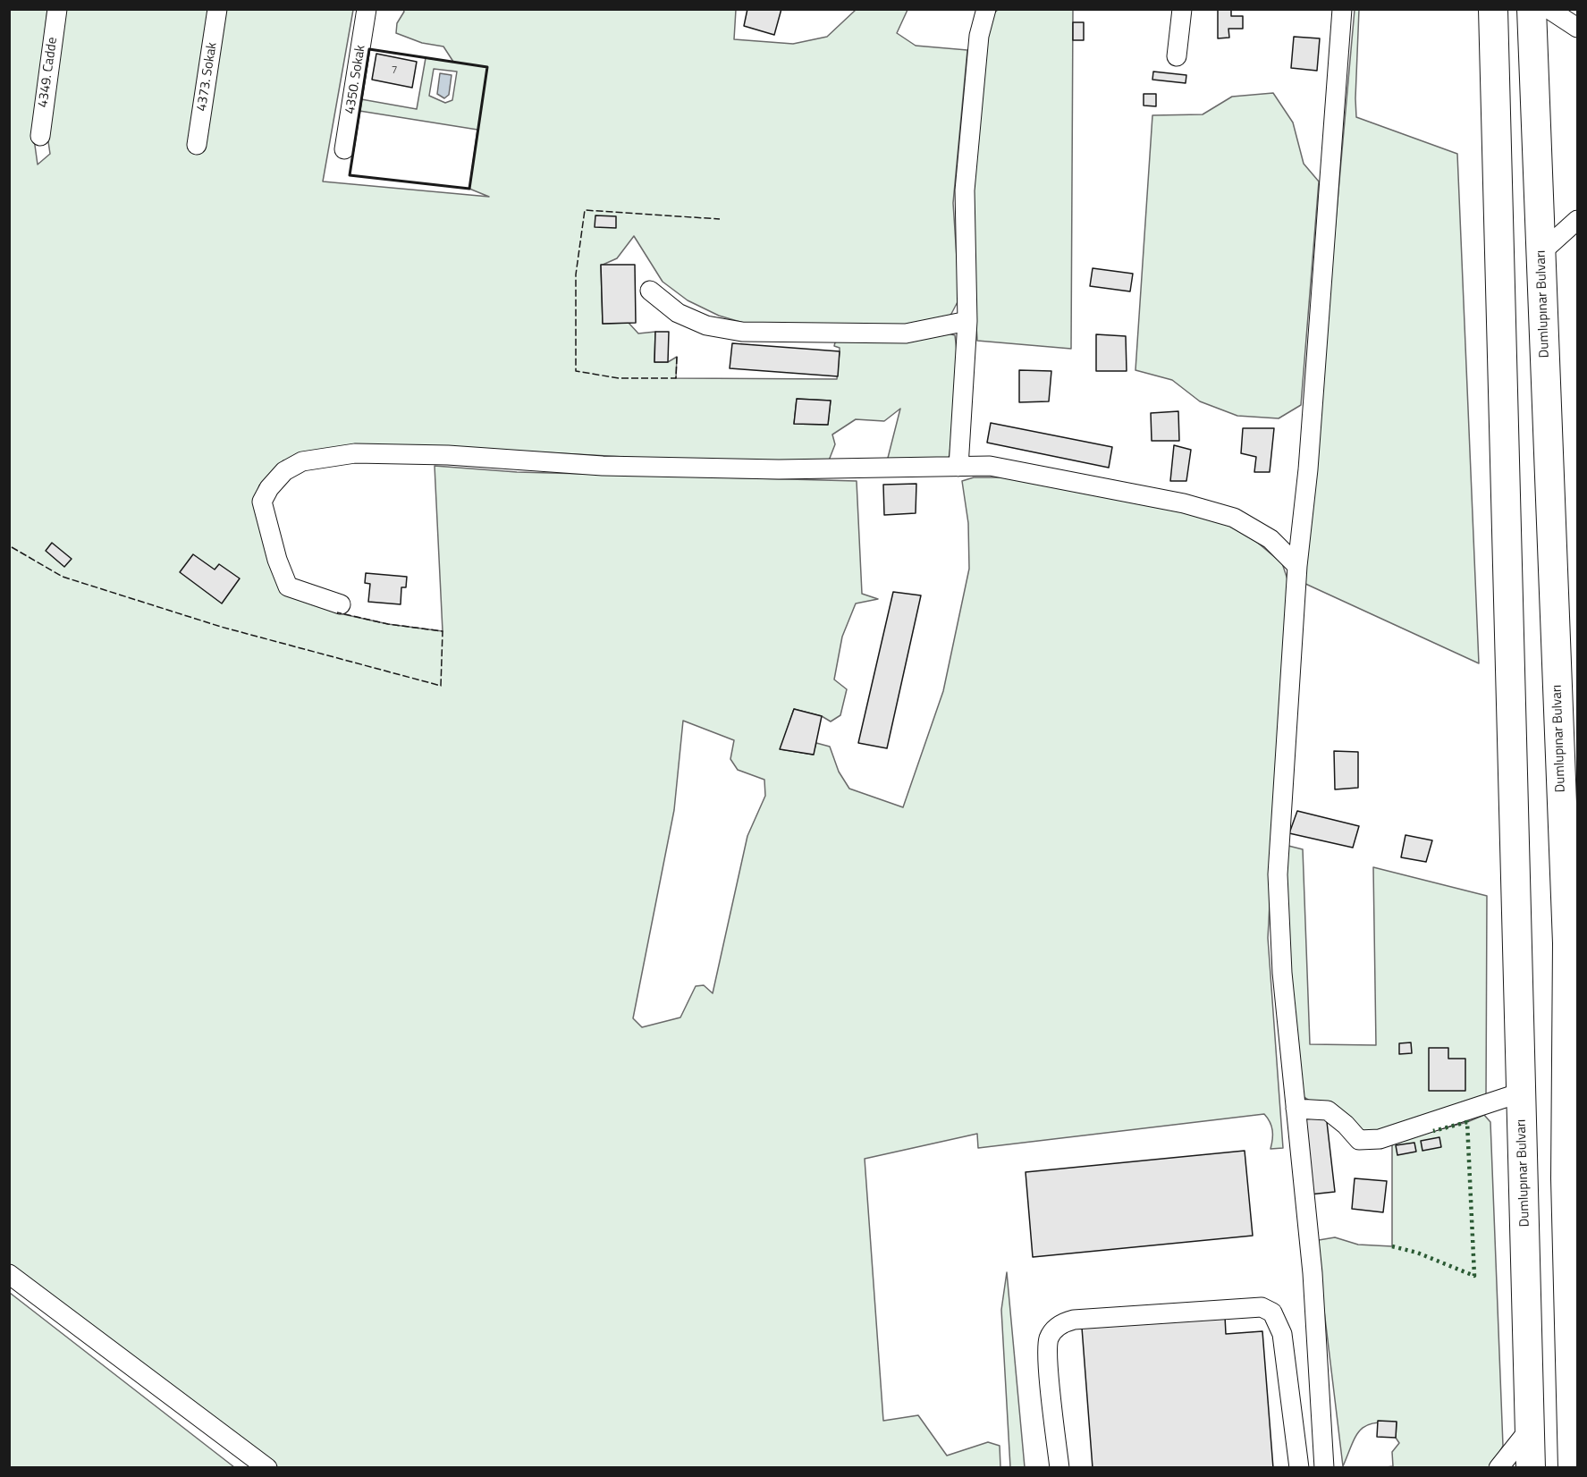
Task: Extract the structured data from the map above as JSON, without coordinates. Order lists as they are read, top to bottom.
{
  "streets": {
    "highway": ["Dumlupınar Bulvarı"],
    "street": ["4349. Cadde", "4373. Sokak", "4350. Sokak"]
  },
  "house_numbers": ["7"]
}
